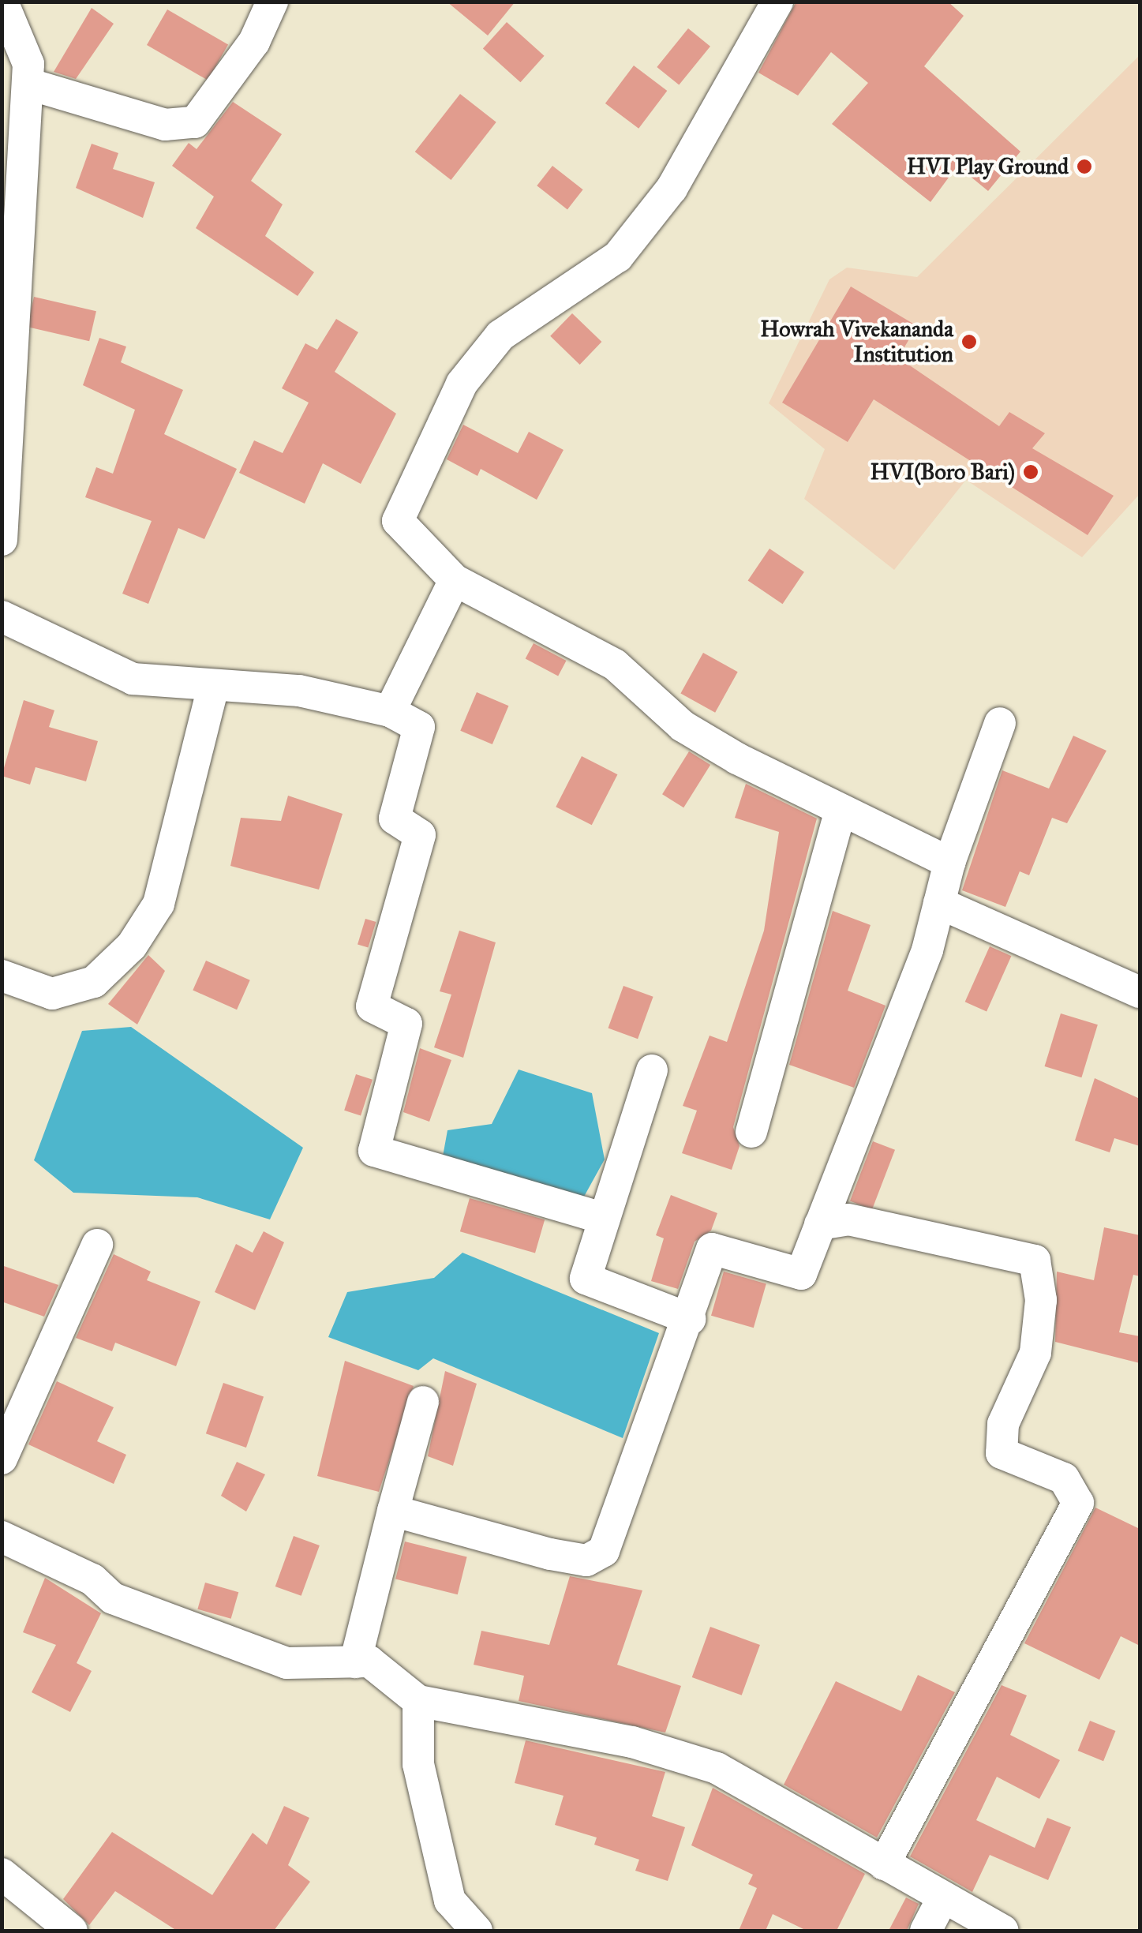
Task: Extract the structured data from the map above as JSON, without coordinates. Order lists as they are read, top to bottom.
{
  "places": ["HVI Play Ground", "Howrah Vivekananda Institution", "HVI(Boro Bari)"]
}
